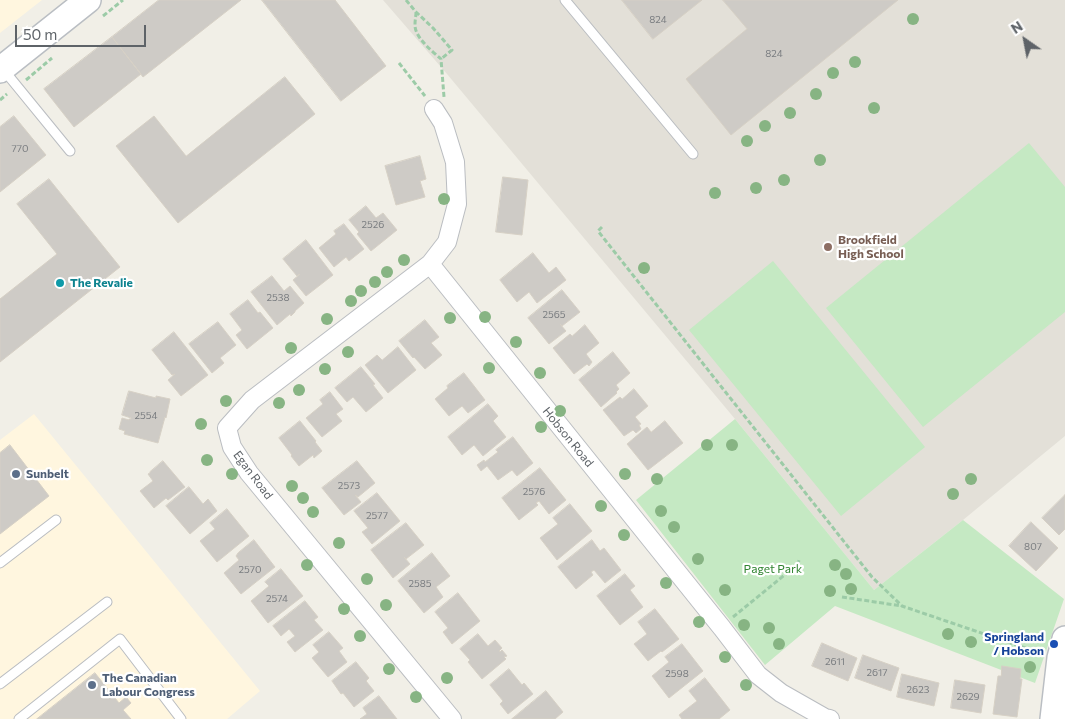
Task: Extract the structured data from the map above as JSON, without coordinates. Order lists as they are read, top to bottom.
{
  "streets": {
    "street": ["Hobson Road", "Egan Road"]
  },
  "crossings": [
    ["Hobson Road", "Egan Road"]
  ],
  "parks": ["Paget Park"],
  "places": [
    "Brookfield High School",
    "The Revalie",
    "Sunbelt",
    "Springland / Hobson",
    "The Canadian Labour Congress"
  ],
  "house_numbers": [
    "824",
    "824",
    "770",
    "2526",
    "2538",
    "2565",
    "2554",
    "2573",
    "2576",
    "2577",
    "807",
    "2570",
    "2585",
    "2574",
    "2611",
    "2617",
    "2598",
    "2623",
    "2629"
  ],
  "scale_bar": "50 m",
  "north": "top left"
}
